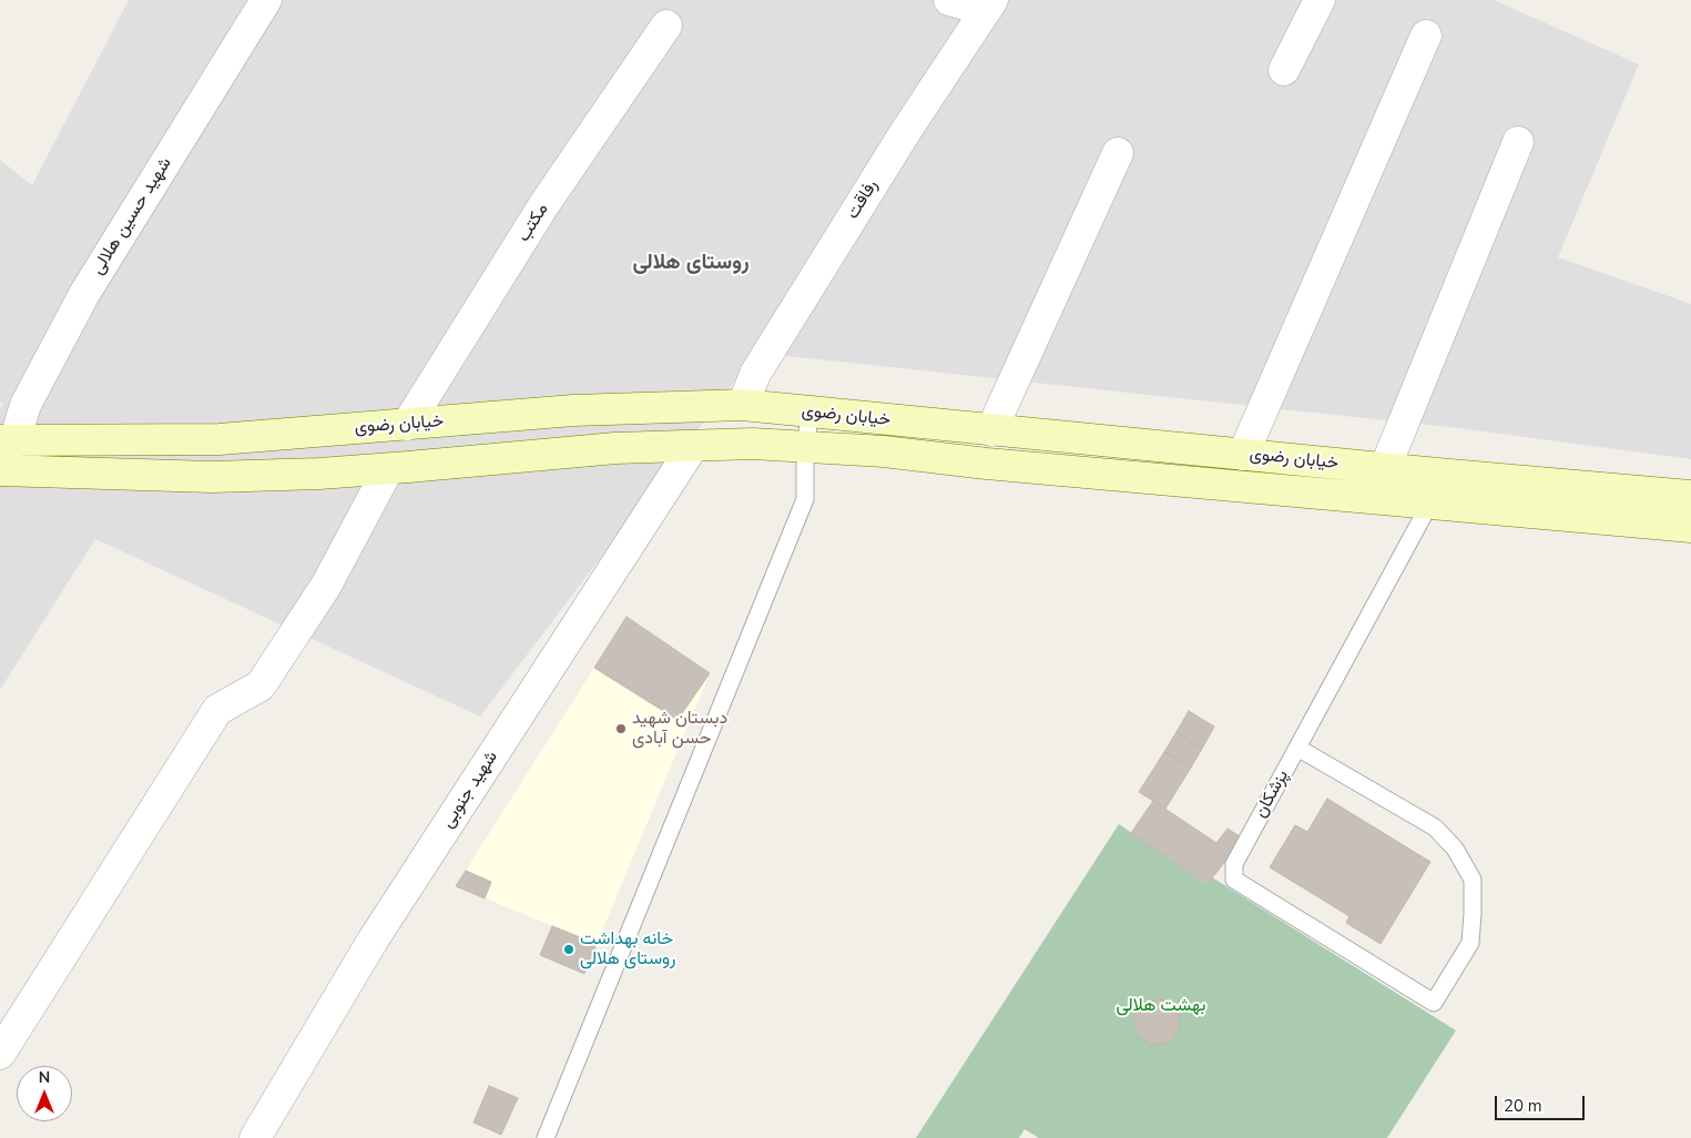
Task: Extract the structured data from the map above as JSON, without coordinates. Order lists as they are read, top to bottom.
{
  "streets": {
    "street": [
      "رفاقت",
      "شهید حسین هلالی",
      "مکتب",
      "خیابان رضوی",
      "شهید جنوبی"
    ],
    "lane": ["پزشکان"]
  },
  "crossings": [
    ["رفاقت", "خیابان رضوی"],
    ["شهید حسین هلالی", "خیابان رضوی"],
    ["مکتب", "خیابان رضوی"],
    ["خیابان رضوی", "شهید جنوبی"],
    ["خیابان رضوی", "پزشکان"]
  ],
  "districts": ["روستای هلالی"],
  "parks": ["بهشت هلالی"],
  "places": ["دبستان شهید حسن آبادی", "خانه بهداشت روستای هلالی"],
  "scale_bar": "20 m",
  "north": "top"
}
